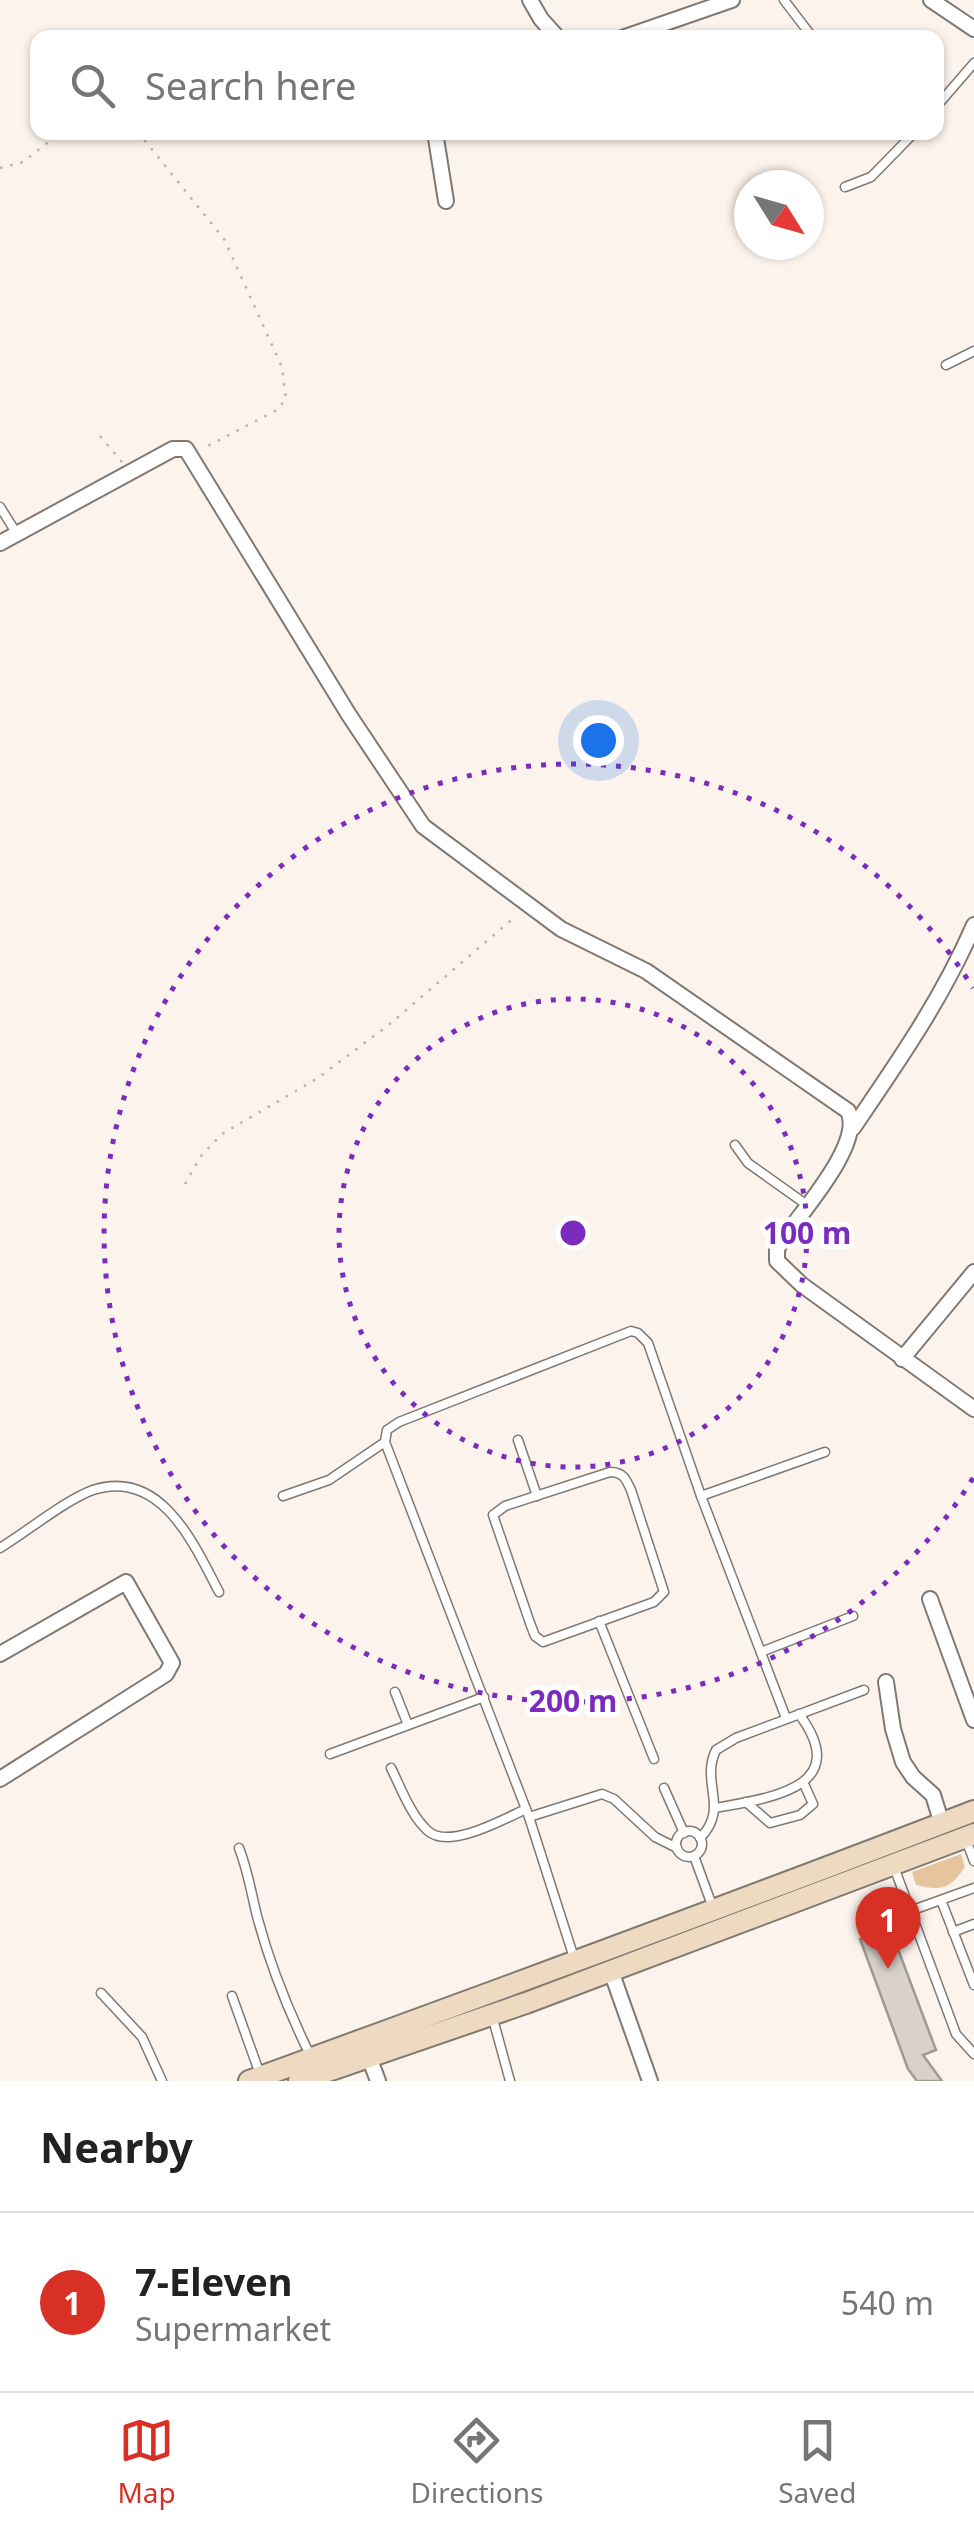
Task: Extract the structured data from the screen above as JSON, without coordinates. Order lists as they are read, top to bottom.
{
  "north": "bottom right",
  "page": {
    "search": "Search here",
    "pins": "1",
    "heading": "Nearby",
    "list": [
      {
        "mark": "1",
        "name": "7-Eleven",
        "note": "Supermarket",
        "value": "540 m"
      }
    ],
    "nav": ["Map", "Directions", "Saved"]
  },
  "rings": ["100 m", "200 m"]
}
